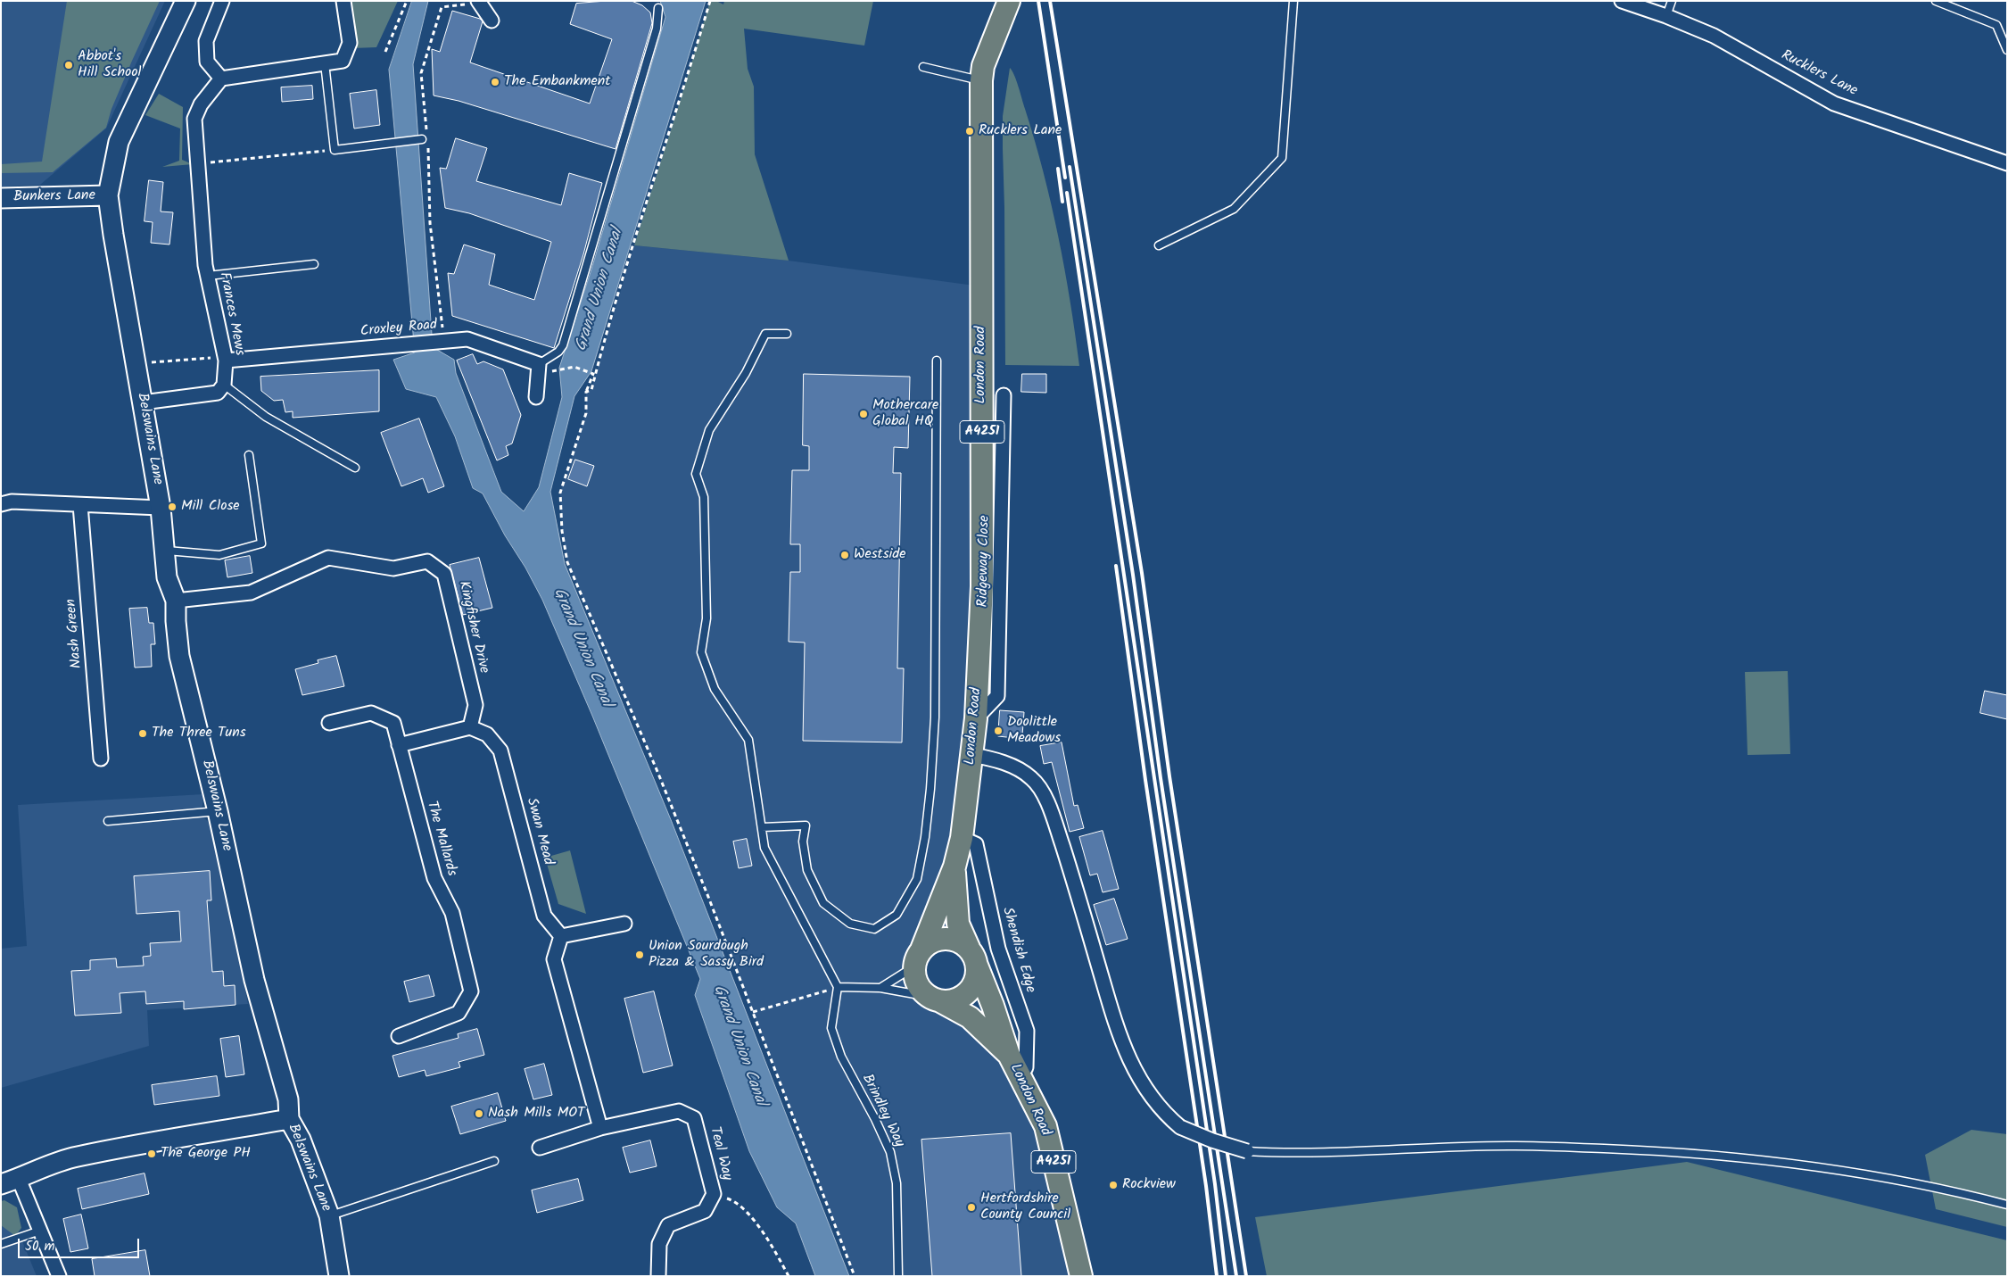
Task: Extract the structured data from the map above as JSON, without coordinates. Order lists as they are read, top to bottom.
{
  "streets": {
    "main road": ["London Road", "A4251"],
    "street": [
      "Rucklers Lane",
      "Bunkers Lane",
      "Frances Mews",
      "Croxley Road",
      "Belswains Lane",
      "Ridgeway Close",
      "Kingfisher Drive",
      "Nash Green",
      "Swan Mead",
      "The Mallards",
      "Shendish Edge",
      "Teal Way"
    ],
    "lane": ["Brindley Way"]
  },
  "crossings": [
    ["Bunkers Lane", "Belswains Lane"],
    ["Frances Mews", "Croxley Road"],
    ["London Road", "A4251"],
    ["London Road", "Ridgeway Close"],
    ["London Road", "Shendish Edge"],
    ["Belswains Lane", "Kingfisher Drive"],
    ["Kingfisher Drive", "Swan Mead"]
  ],
  "water": ["Grand Union Canal"],
  "places": [
    "Abbot's Hill School",
    "The Embankment",
    "Rucklers Lane",
    "Mothercare Global HQ",
    "Mill Close",
    "Westside",
    "Doolittle Meadows",
    "The Three Tuns",
    "Union Sourdough Pizza & Sassy Bird",
    "Nash Mills MOT",
    "The George PH",
    "Rockview",
    "Hertfordshire County Council"
  ],
  "scale_bar": "50 m"
}
